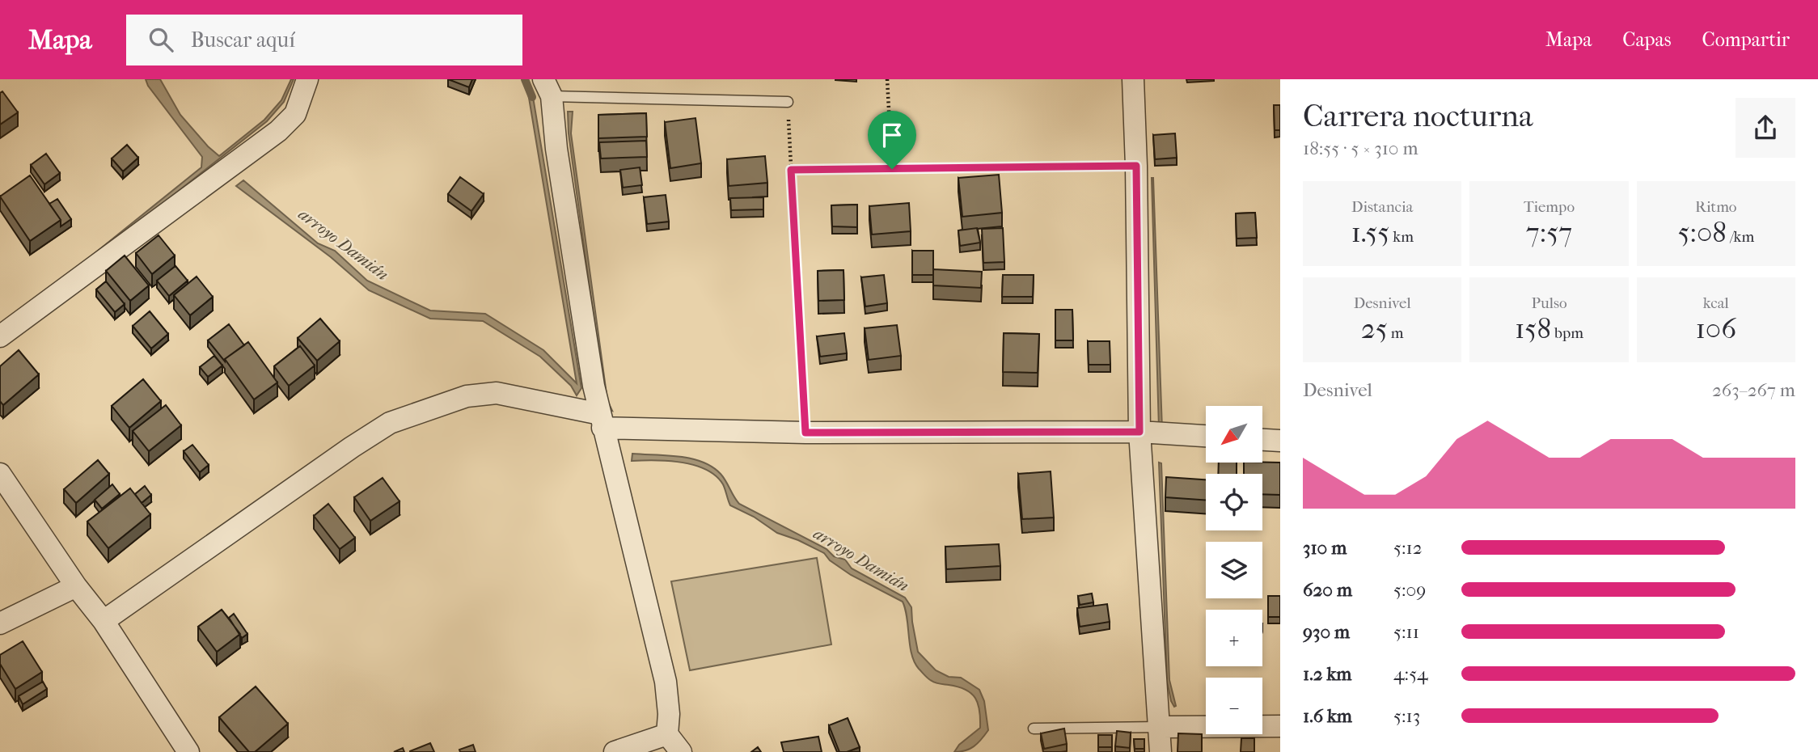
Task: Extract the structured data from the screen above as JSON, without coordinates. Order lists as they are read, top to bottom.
{
  "water": ["arroyo Damián"],
  "north": "bottom left",
  "page": {
    "header": "Mapa",
    "search": "Buscar aquí",
    "nav": ["Mapa", "Capas", "Compartir"],
    "heading": ["Carrera nocturna", "18:55 · 5 × 310 m"],
    "stats": [
      ["Distancia", "1.55 km"],
      ["Tiempo", "7:57"],
      ["Ritmo", "5:08 /km"],
      ["Desnivel", "25 m"],
      ["Pulso", "158 bpm"],
      ["kcal", "106"]
    ],
    "chart": ["Desnivel", "263–267 m"],
    "map_buttons": ["+", "−"],
    "list": [
      {
        "name": "310 m",
        "note": "5:12"
      },
      {
        "name": "620 m",
        "note": "5:09"
      },
      {
        "name": "930 m",
        "note": "5:11"
      },
      {
        "name": "1.2 km",
        "note": "4:54"
      },
      {
        "name": "1.6 km",
        "note": "5:13"
      }
    ]
  }
}
